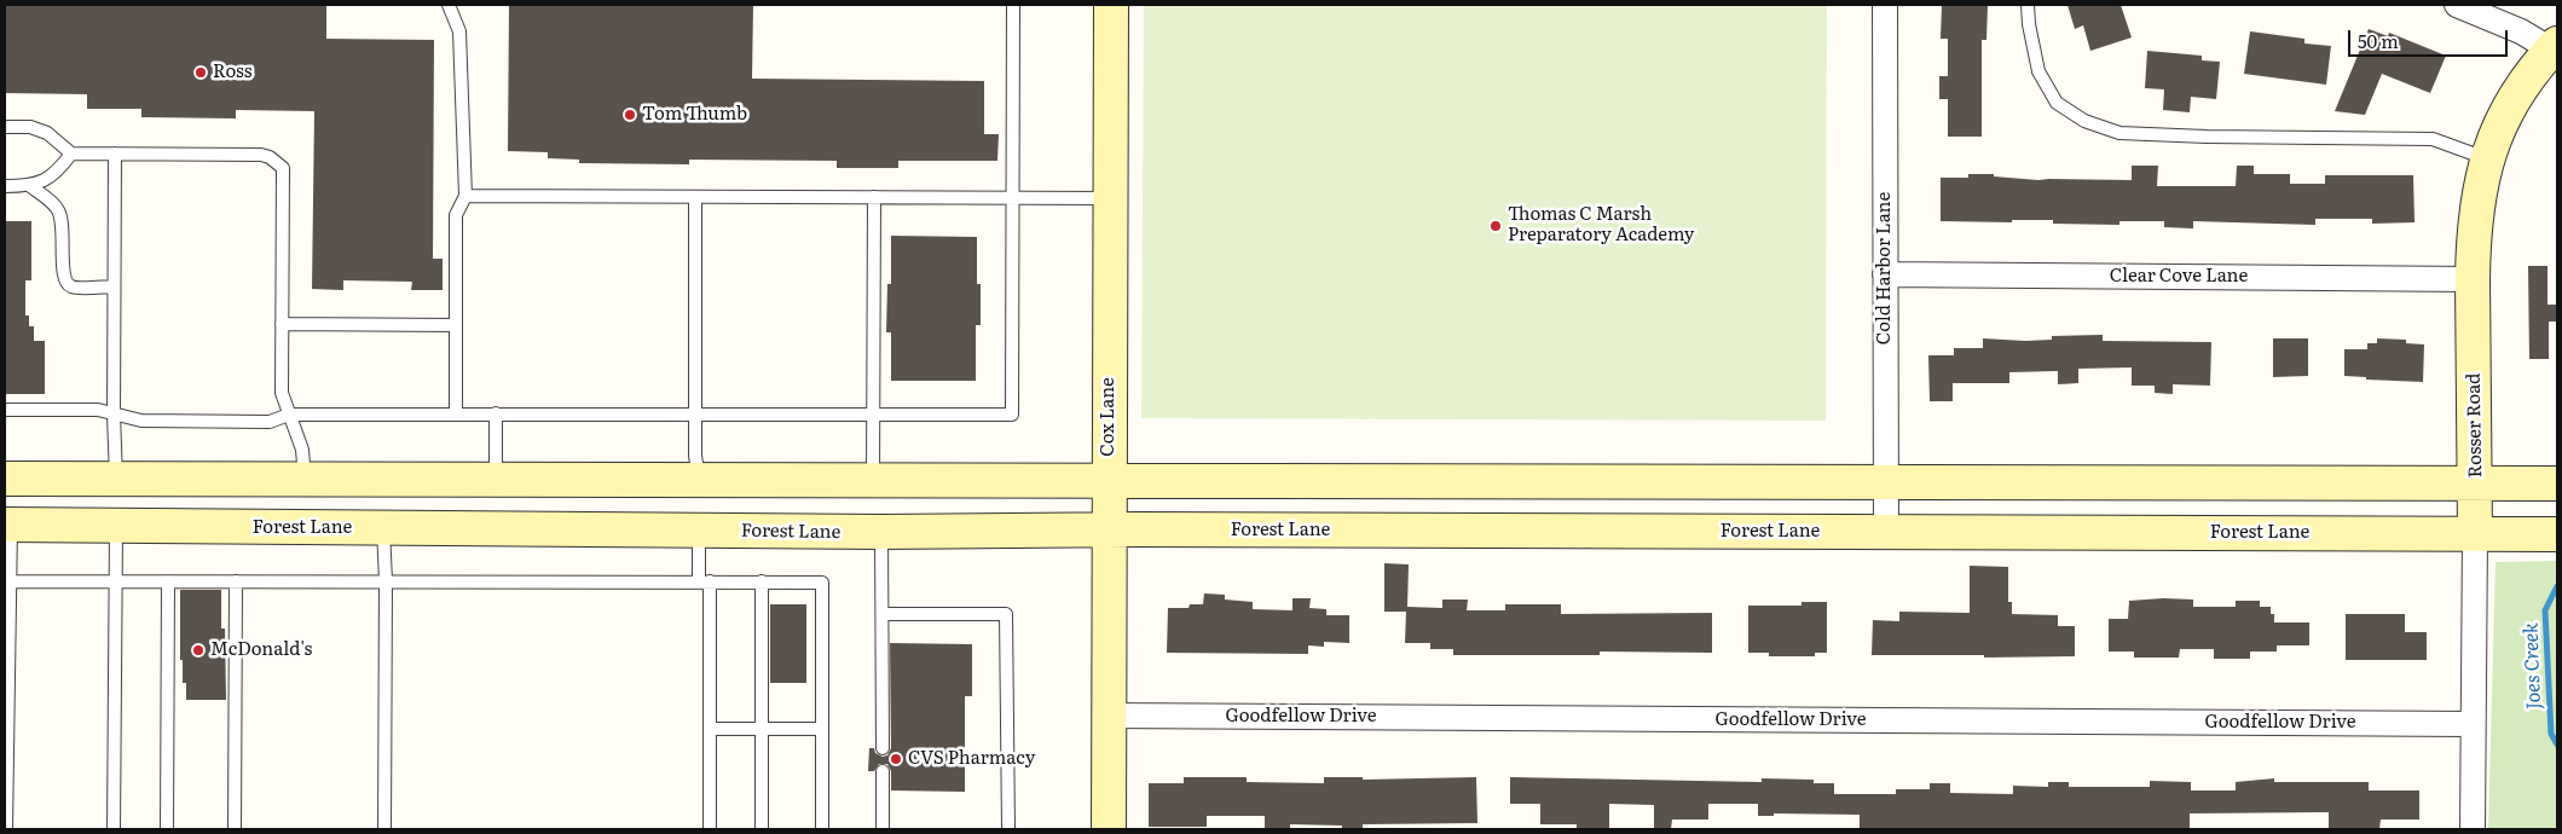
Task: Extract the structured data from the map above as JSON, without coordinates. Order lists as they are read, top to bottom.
{
  "streets": {
    "main road": ["Cox Lane", "Rosser Road", "Forest Lane"],
    "street": ["Cold Harbor Lane", "Clear Cove Lane", "Goodfellow Drive"]
  },
  "crossings": [
    ["Cold Harbor Lane", "Clear Cove Lane"],
    ["Cold Harbor Lane", "Forest Lane"],
    ["Clear Cove Lane", "Rosser Road"],
    ["Cox Lane", "Forest Lane"],
    ["Cox Lane", "Goodfellow Drive"],
    ["Rosser Road", "Forest Lane"],
    ["Rosser Road", "Goodfellow Drive"]
  ],
  "water": ["Joes Creek"],
  "places": [
    "Ross",
    "Tom Thumb",
    "Thomas C Marsh Preparatory Academy",
    "McDonald's",
    "CVS Pharmacy"
  ],
  "scale_bar": "50 m"
}
